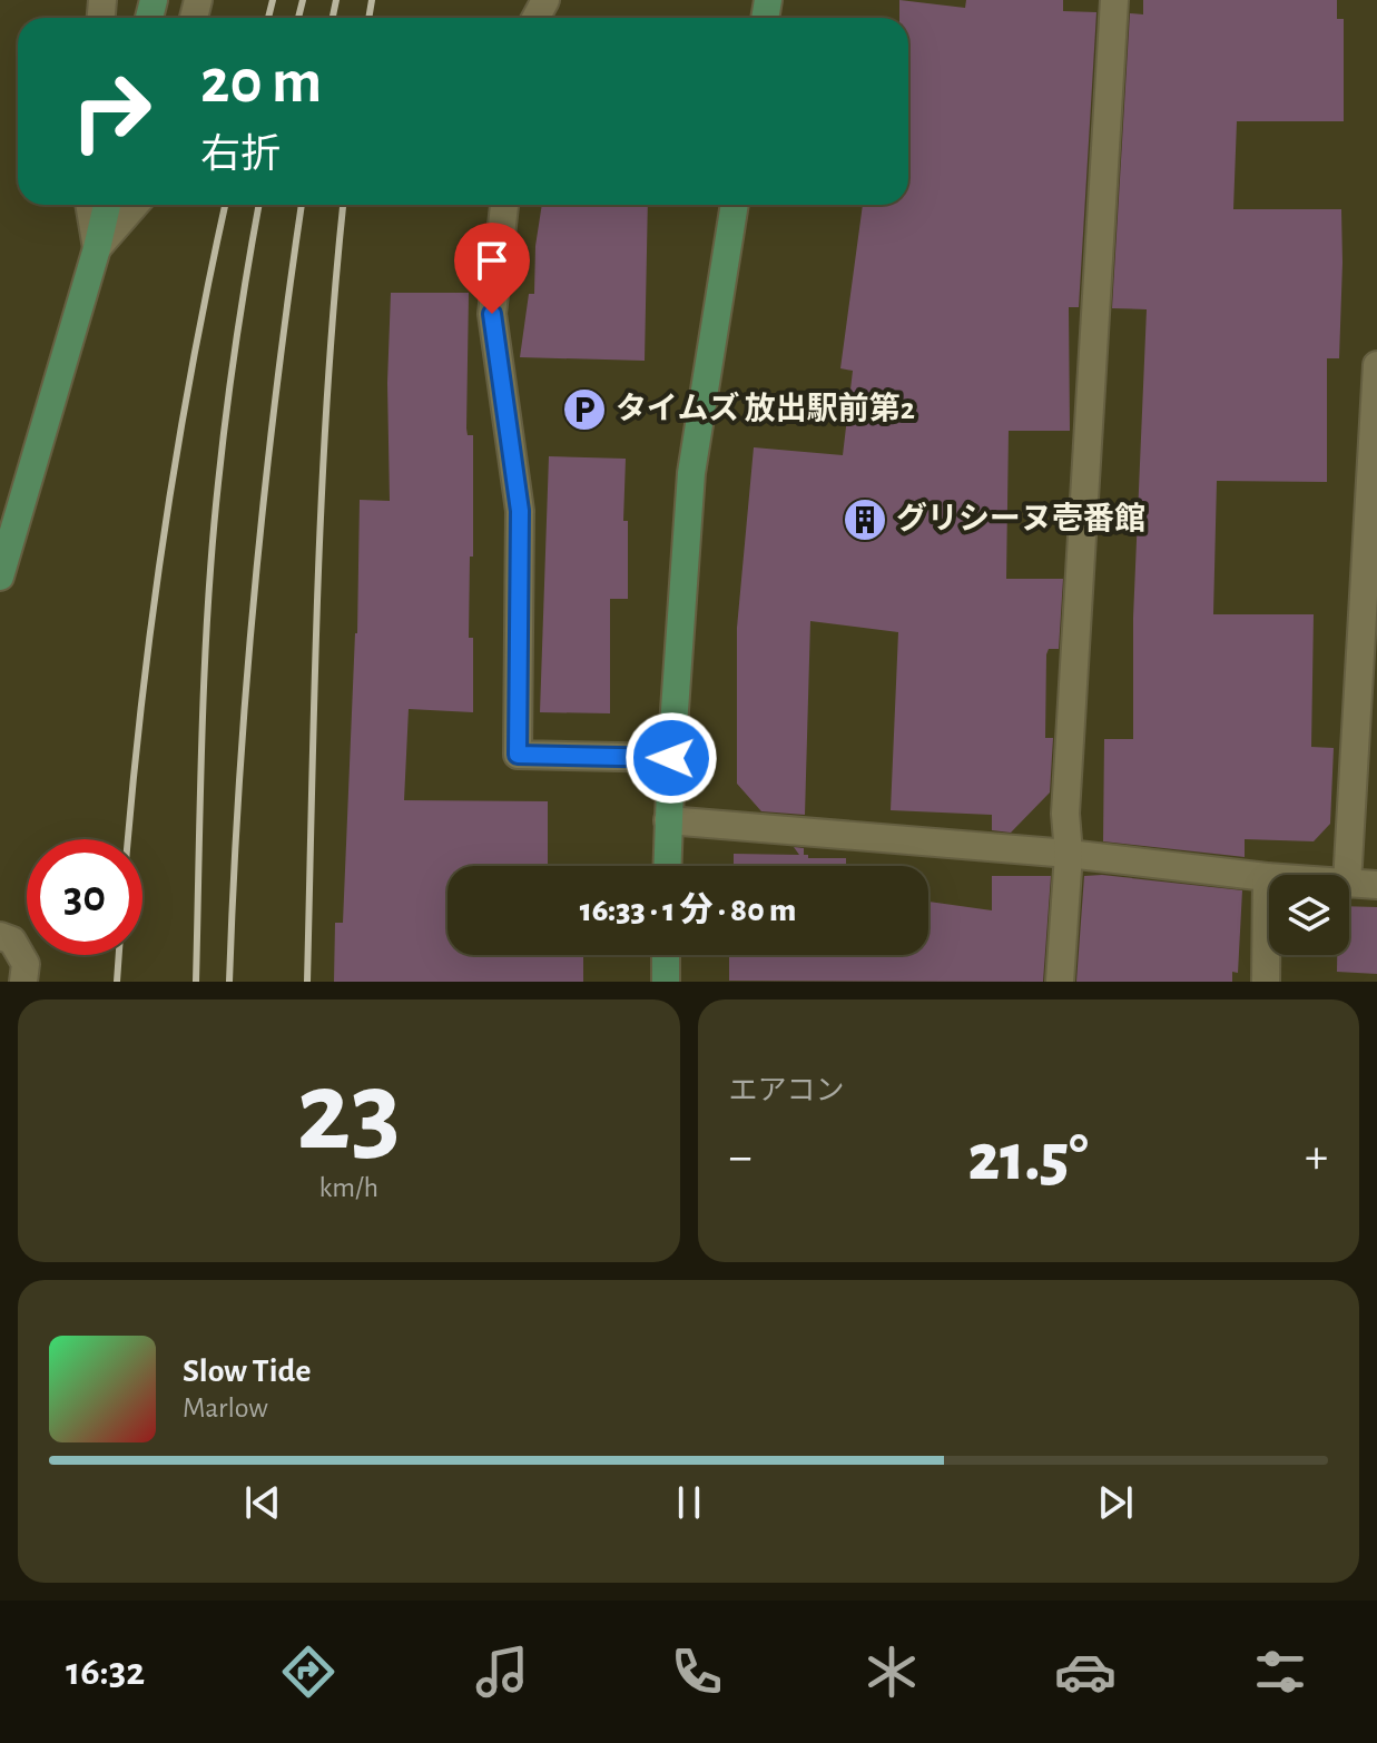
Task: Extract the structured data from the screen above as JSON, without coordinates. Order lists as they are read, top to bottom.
{
  "places": {
    "parking": ["タイムズ 放出駅前第2"],
    "building": ["グリシーヌ壱番館"]
  },
  "page": {
    "turn": ["20 m", "右折"],
    "limit": "30",
    "trip": "16:33 · 1 分 · 80 m",
    "tile": [
      ["23", "km/h"],
      "エアコン"
    ],
    "heat": ["−", "21.5°", "+"],
    "song": ["Slow Tide", "Marlow"],
    "tabs": "16:32"
  }
}
